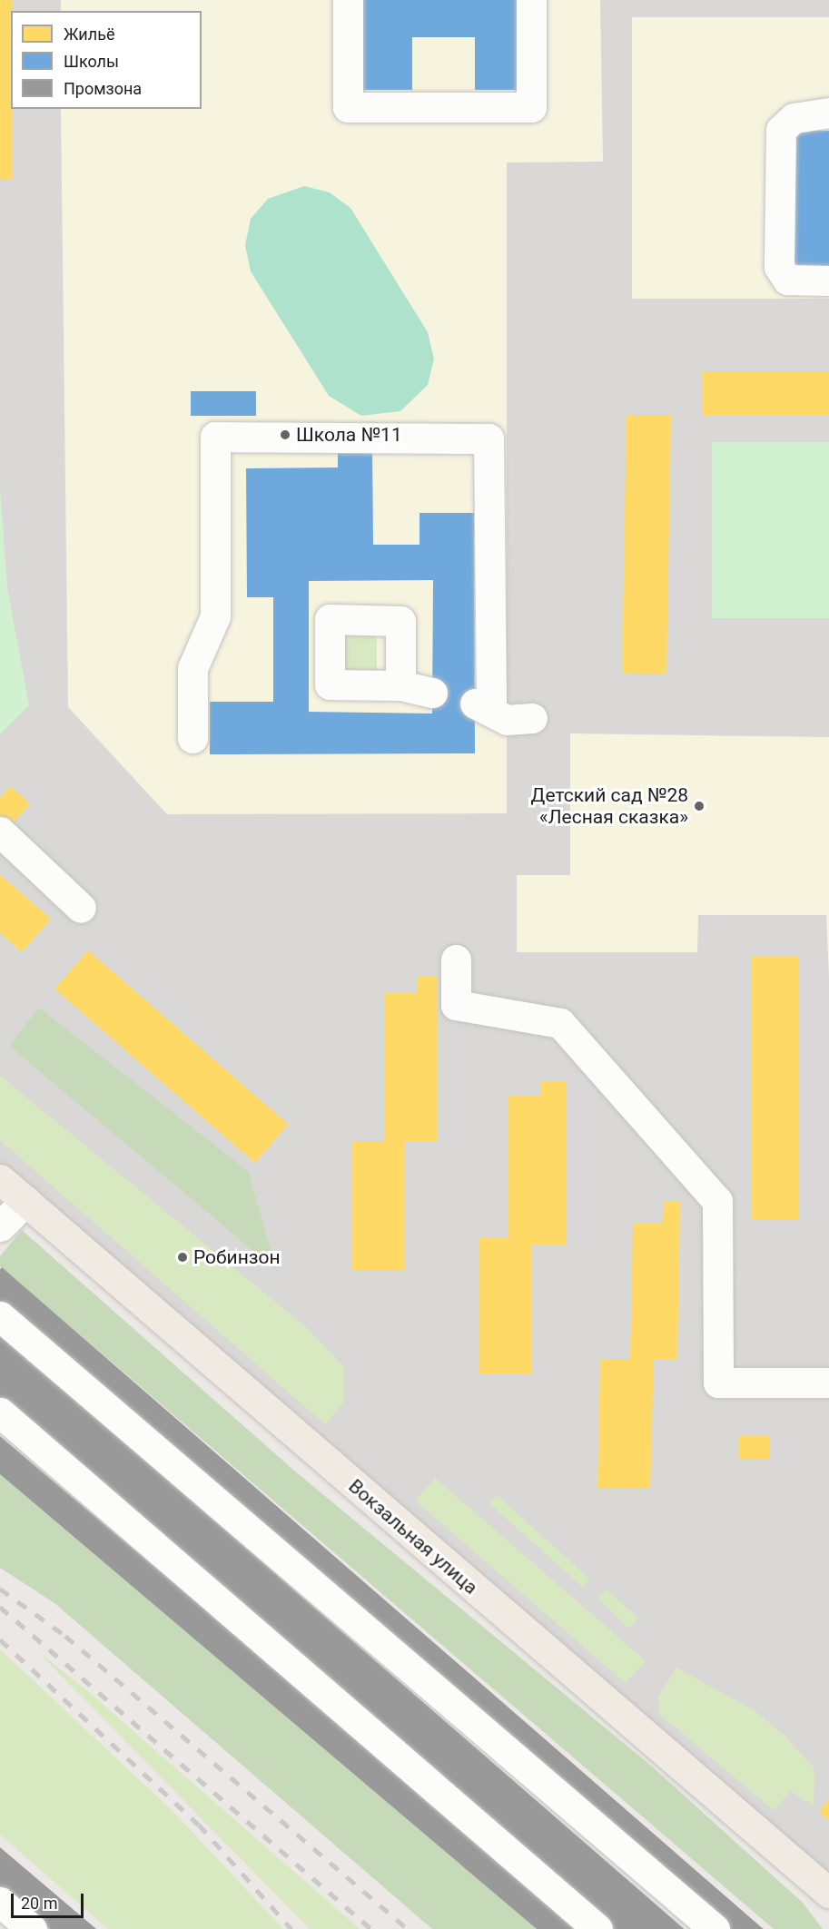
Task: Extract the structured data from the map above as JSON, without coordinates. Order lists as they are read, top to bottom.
{
  "streets": {
    "main road": ["Вокзальная улица"]
  },
  "places": ["Школа №11", "Детский сад №28 «Лесная сказка»", "Робинзон"],
  "legend": ["Жильё", "Школы", "Промзона"],
  "scale_bar": "20 m"
}
